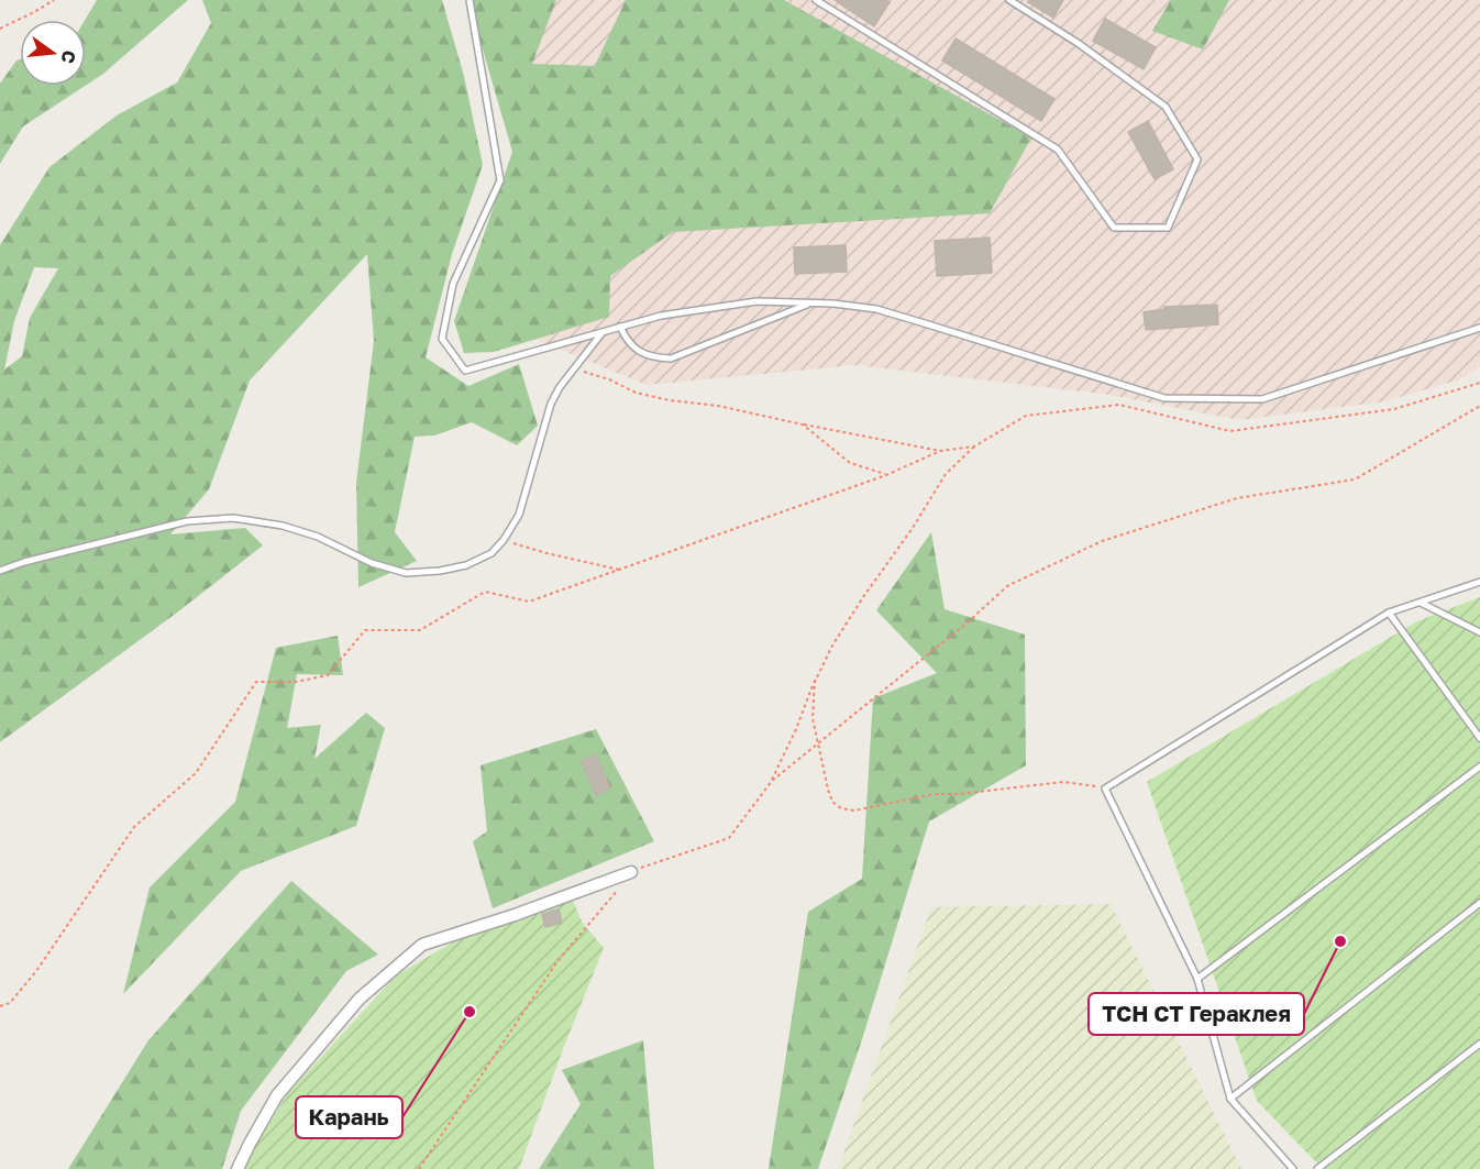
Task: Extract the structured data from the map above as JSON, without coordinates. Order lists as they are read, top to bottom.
{
  "places": ["ТСН СТ Гераклея", "Карань"],
  "north": "right"
}
